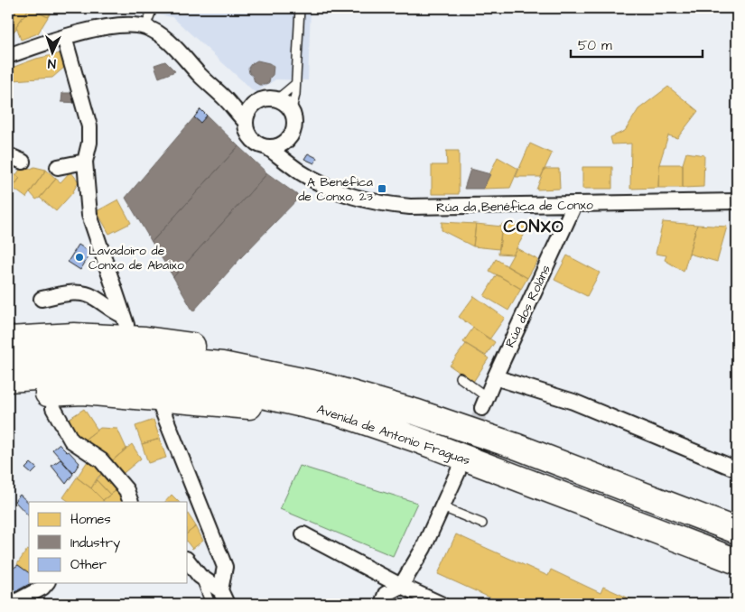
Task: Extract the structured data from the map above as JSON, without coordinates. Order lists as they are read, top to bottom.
{
  "streets": {
    "highway": ["Avenida de Antonio Fraguas"],
    "street": ["Rúa da Benéfica de Conxo", "Rúa dos Roláns"]
  },
  "crossings": [
    ["Rúa da Benéfica de Conxo", "Rúa dos Roláns"]
  ],
  "districts": ["CONXO"],
  "places": {
    "transit": ["A Benéfica de Conxo, 23"],
    "other": ["Lavadoiro de Conxo de Abaixo"]
  },
  "legend": ["Homes", "Industry", "Other"],
  "scale_bar": "50 m",
  "north": "bottom"
}
